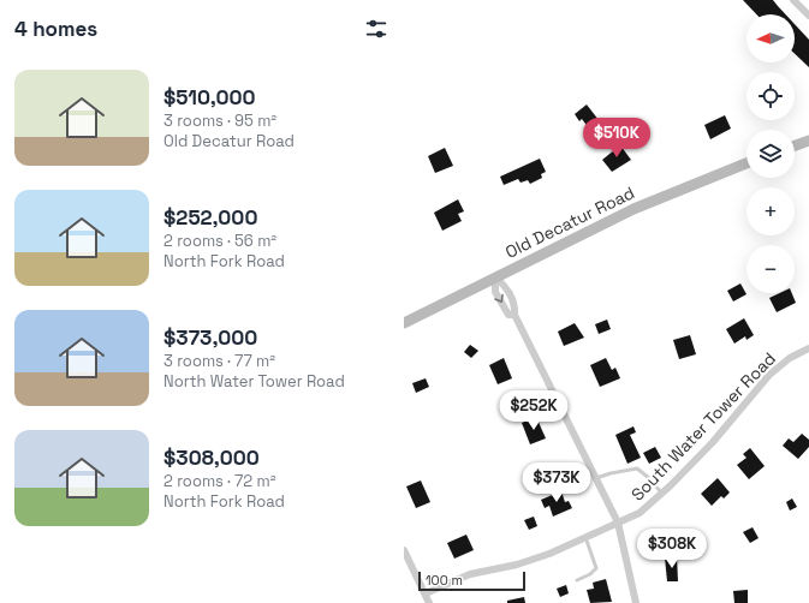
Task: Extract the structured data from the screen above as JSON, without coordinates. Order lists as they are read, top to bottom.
{
  "streets": {
    "street": ["Old Decatur Road", "South Water Tower Road"]
  },
  "scale_bar": "100 m",
  "north": "left",
  "page": {
    "heading": "4 homes",
    "map_buttons": ["+", "−"],
    "list": [
      {
        "name": "$510,000",
        "note": "3 rooms · 95 m² · Old Decatur Road"
      },
      {
        "name": "$252,000",
        "note": "2 rooms · 56 m² · North Fork Road"
      },
      {
        "name": "$373,000",
        "note": "3 rooms · 77 m² · North Water Tower Road"
      },
      {
        "name": "$308,000",
        "note": "2 rooms · 72 m² · North Fork Road"
      }
    ],
    "price": [
      "$510K",
      "$252K",
      "$373K",
      "$308K"
    ],
    "scale": "100 m"
  }
}
